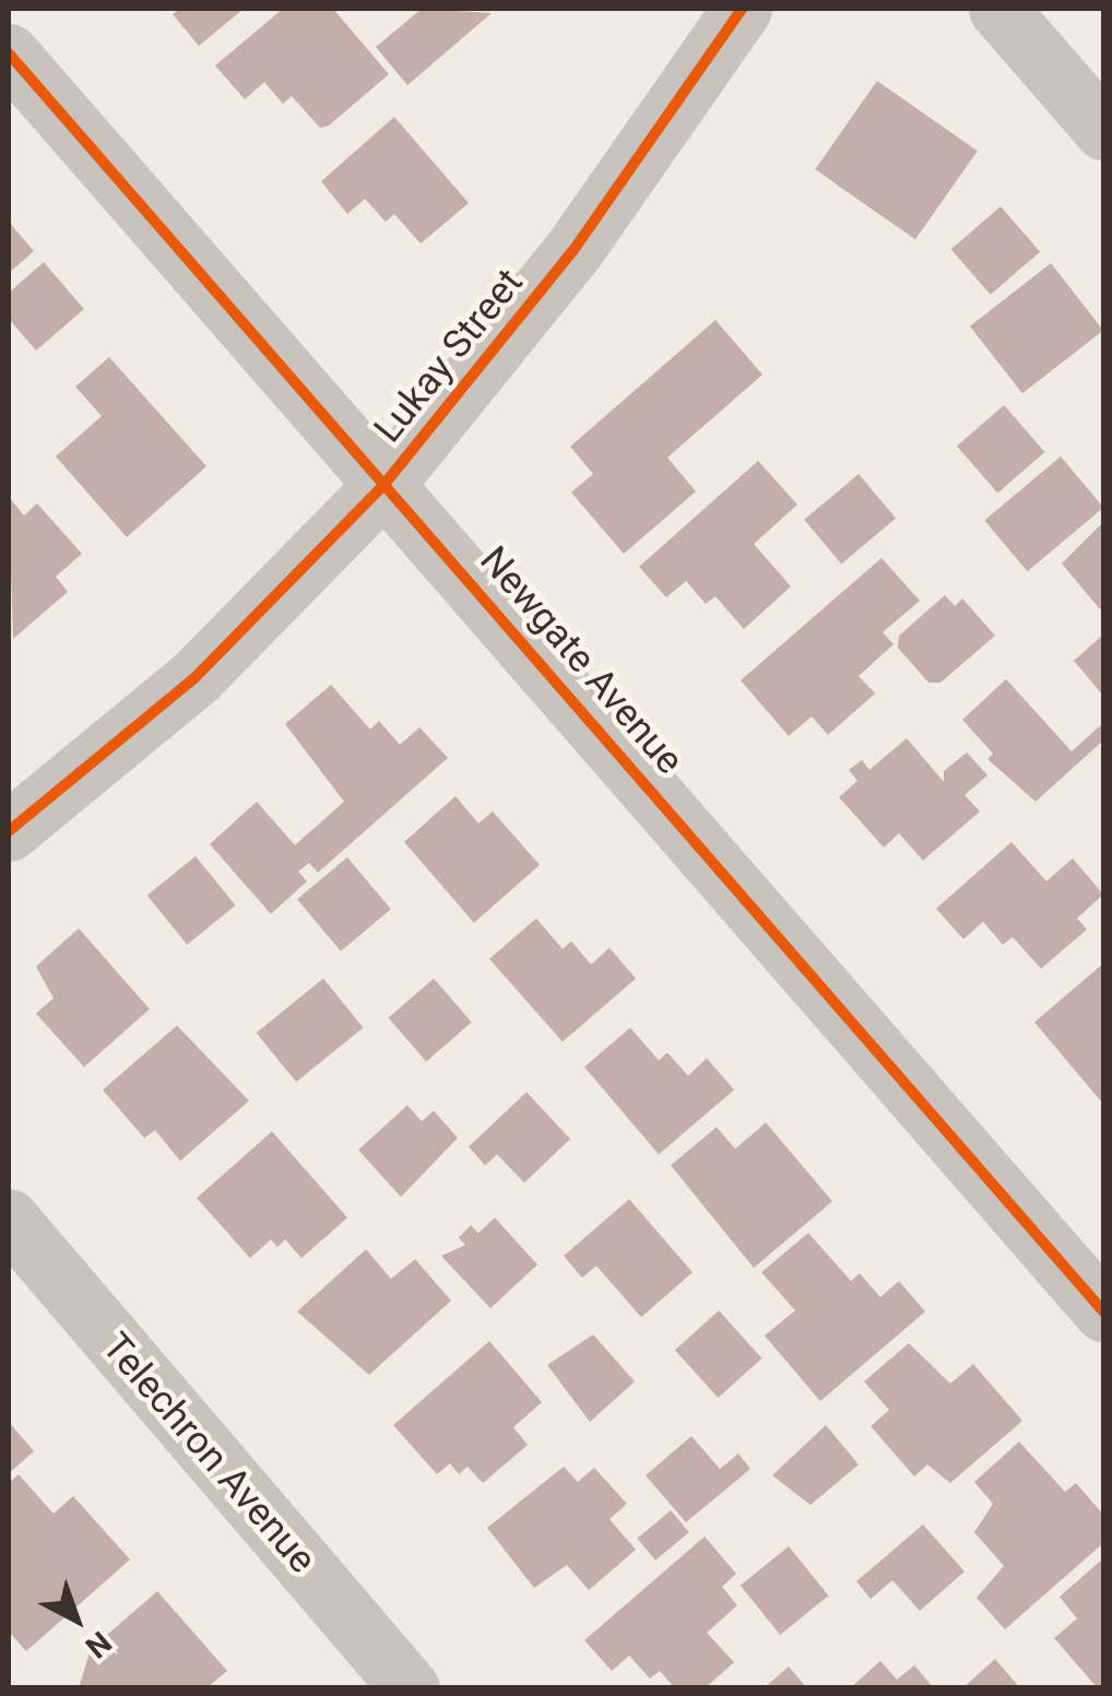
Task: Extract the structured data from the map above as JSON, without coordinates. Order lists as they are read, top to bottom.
{
  "streets": {
    "street": ["Lukay Street", "Newgate Avenue", "Telechron Avenue"]
  },
  "crossings": [
    ["Lukay Street", "Newgate Avenue"]
  ],
  "north": "bottom right"
}
